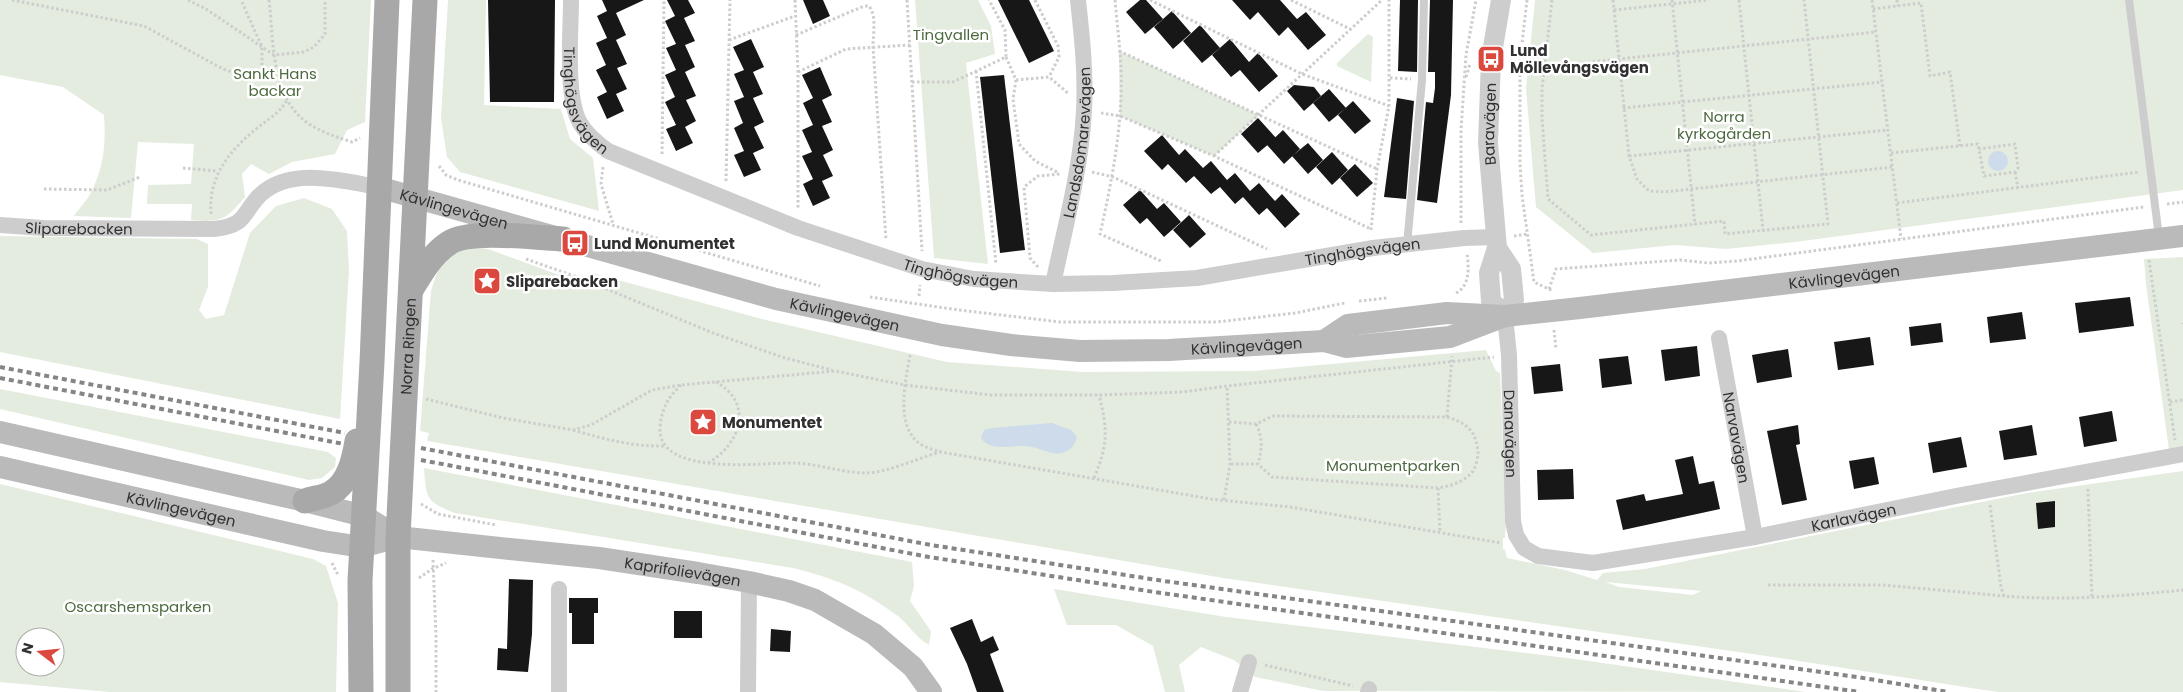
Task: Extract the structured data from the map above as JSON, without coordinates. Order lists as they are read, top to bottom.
{
  "streets": {
    "main road": ["Kävlingevägen", "Norra Ringen", "Kaprifolievägen"],
    "street": [
      "Tinghögsvägen",
      "Baravägen",
      "Landsdomarevägen",
      "Sliparebacken",
      "Danavägen",
      "Narvavägen",
      "Karlavägen"
    ]
  },
  "crossings": [
    ["Tinghögsvägen", "Baravägen"],
    ["Tinghögsvägen", "Landsdomarevägen"],
    ["Baravägen", "Kävlingevägen"],
    ["Baravägen", "Danavägen"],
    ["Kävlingevägen", "Sliparebacken"],
    ["Kävlingevägen", "Norra Ringen"],
    ["Kävlingevägen", "Danavägen"],
    ["Kävlingevägen", "Kaprifolievägen"],
    ["Norra Ringen", "Kaprifolievägen"],
    ["Danavägen", "Karlavägen"],
    ["Narvavägen", "Karlavägen"]
  ],
  "parks": [
    "Tingvallen",
    "Sankt Hans backar",
    "Norra kyrkogården",
    "Monumentparken",
    "Oscarshemsparken"
  ],
  "places": {
    "bus stop": ["Lund Möllevångsvägen", "Lund Monumentet"],
    "place": ["Sliparebacken", "Monumentet"]
  },
  "north": "left"
}
